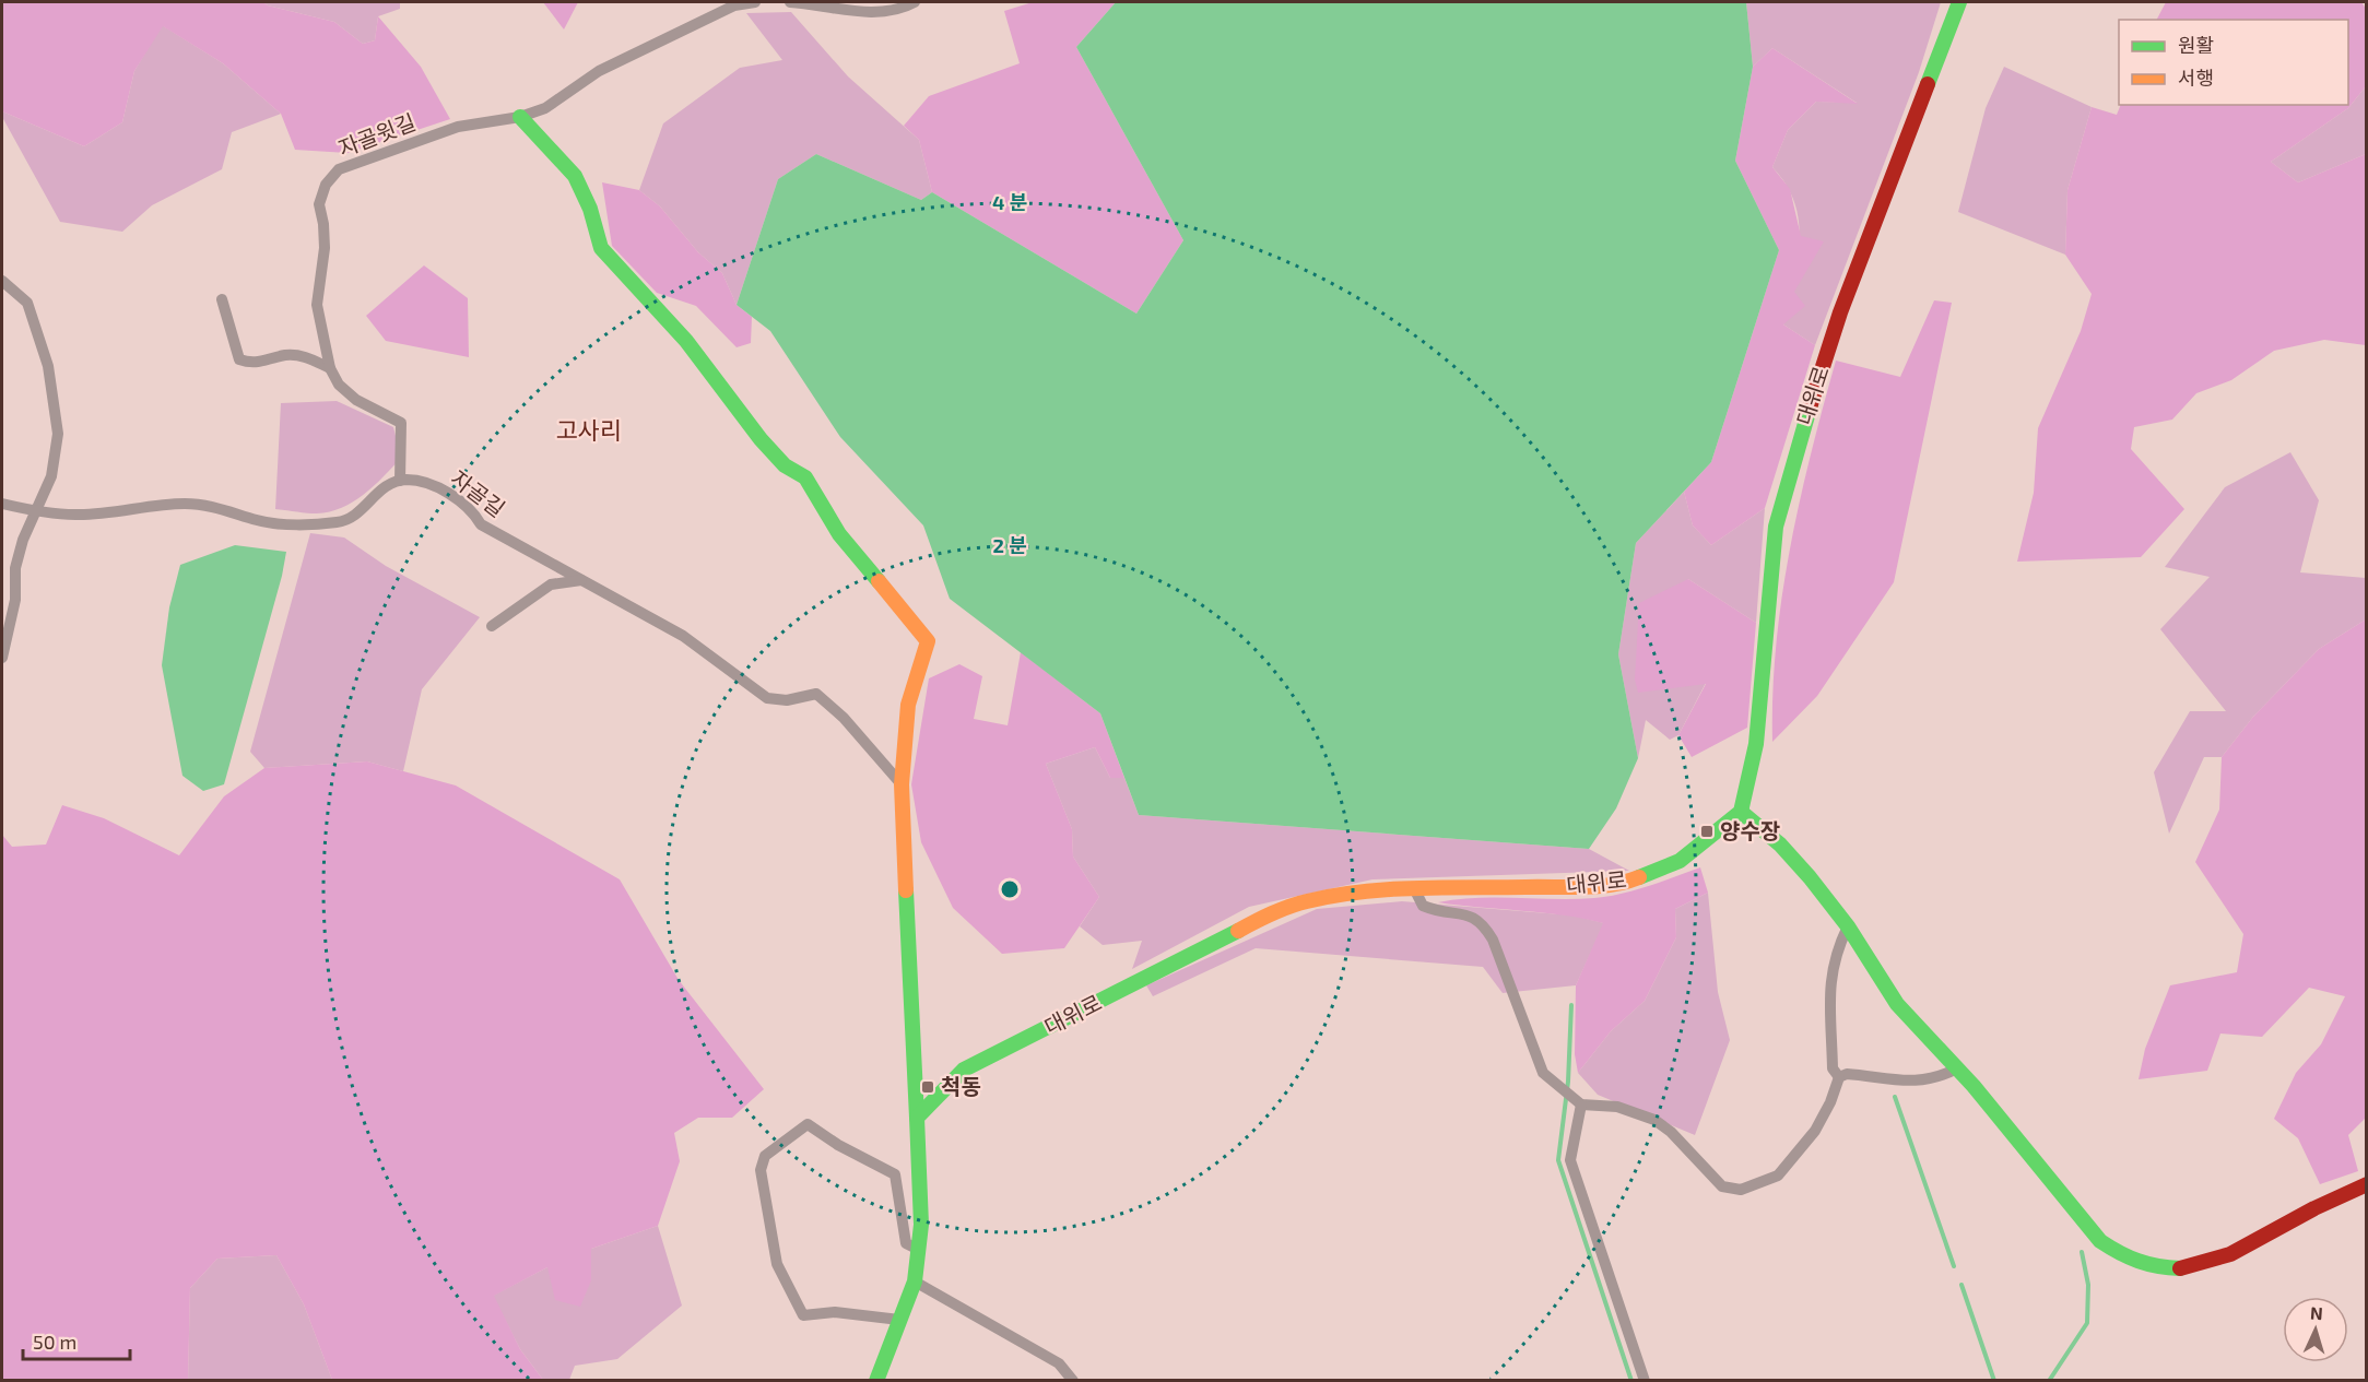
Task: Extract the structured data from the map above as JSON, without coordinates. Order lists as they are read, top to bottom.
{
  "streets": {
    "main road": ["대위로"],
    "street": ["자골윗길", "자골길"]
  },
  "crossings": [
    ["자골윗길", "자골길"]
  ],
  "districts": ["고사리"],
  "places": {
    "transit": ["양수장", "척동"]
  },
  "legend": ["원활", "서행"],
  "scale_bar": "50 m",
  "north": "top",
  "rings": ["4 분", "2 분"]
}
